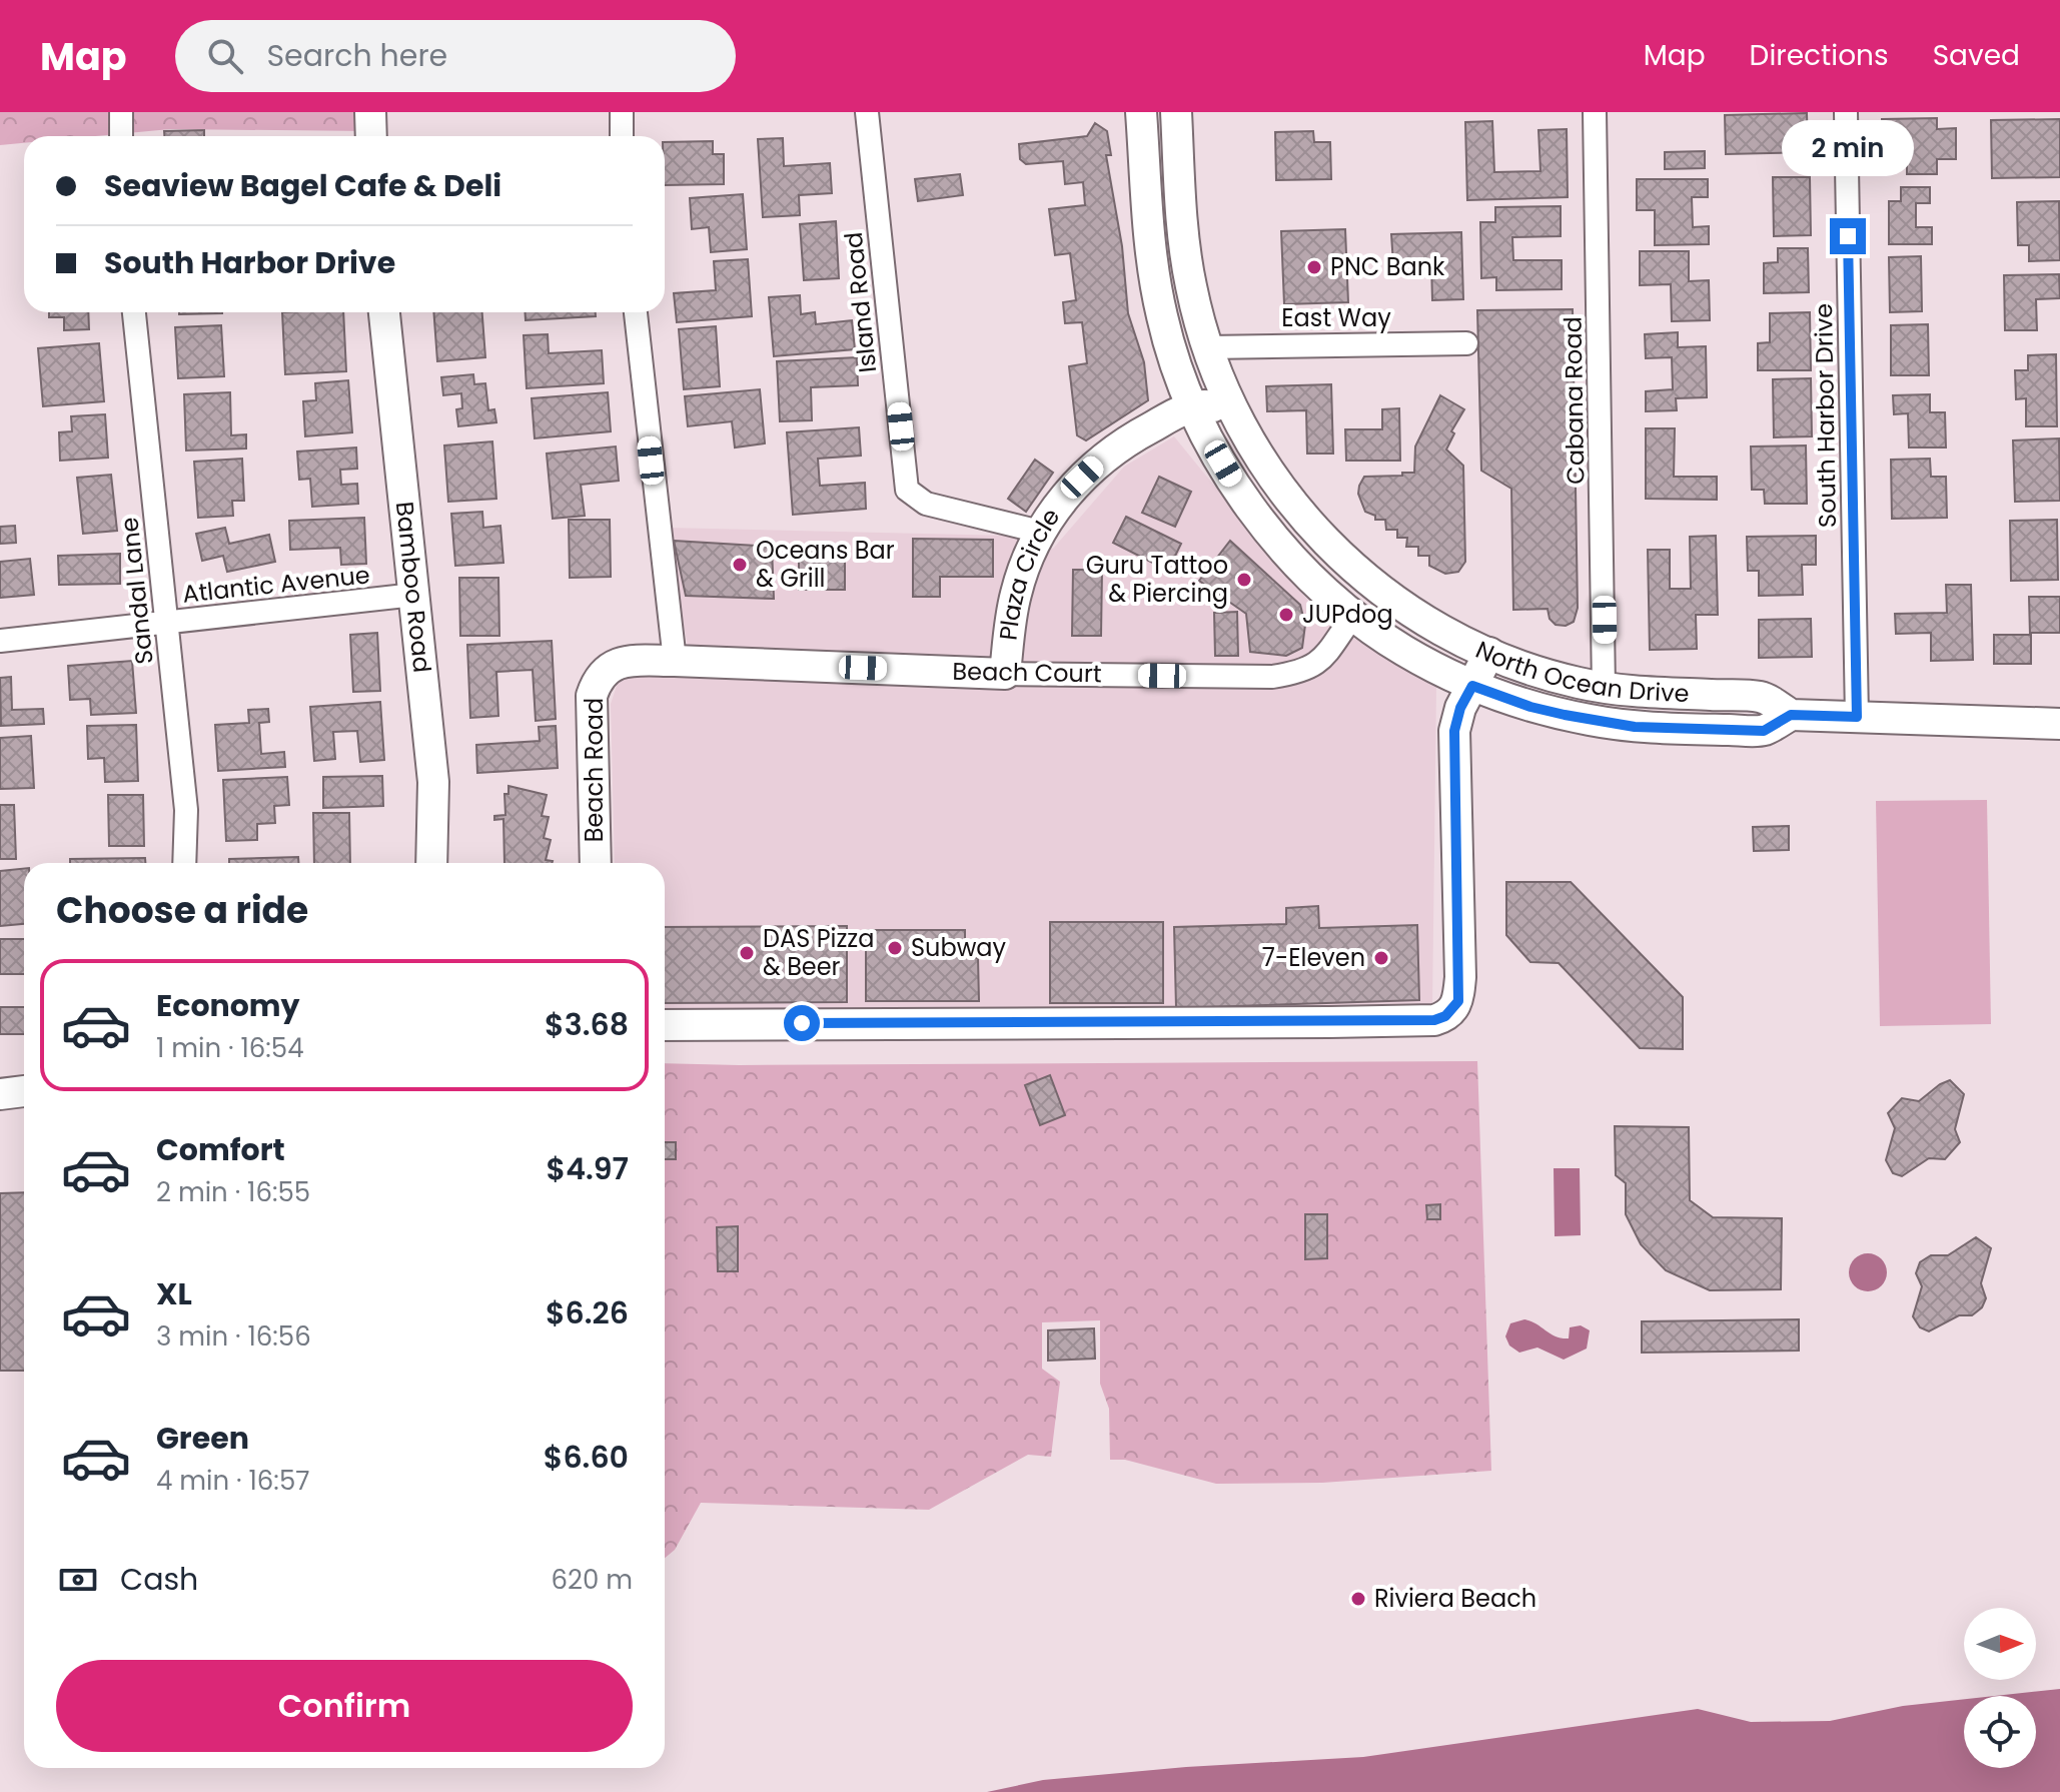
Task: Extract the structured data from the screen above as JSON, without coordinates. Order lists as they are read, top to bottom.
{
  "streets": {
    "street": [
      "Island Road",
      "East Way",
      "Cabana Road",
      "South Harbor Drive",
      "Plaza Circle",
      "Atlantic Avenue",
      "Bamboo Road",
      "Sandal Lane",
      "North Ocean Drive",
      "Beach Court",
      "Beach Road"
    ]
  },
  "crossings": [
    ["Island Road", "Plaza Circle"],
    ["Cabana Road", "North Ocean Drive"],
    ["South Harbor Drive", "North Ocean Drive"],
    ["Plaza Circle", "North Ocean Drive"],
    ["Plaza Circle", "Beach Court"],
    ["Atlantic Avenue", "Bamboo Road"],
    ["Atlantic Avenue", "Sandal Lane"],
    ["North Ocean Drive", "Beach Court"],
    ["Beach Court", "Beach Road"]
  ],
  "places": [
    "PNC Bank",
    "Oceans Bar & Grill",
    "Guru Tattoo & Piercing",
    "JUPdog",
    "Subway",
    "DAS Pizza & Beer",
    "7-Eleven",
    "Riviera Beach"
  ],
  "north": "right",
  "page": {
    "header": "Map",
    "search": "Search here",
    "nav": ["Map", "Directions", "Saved"],
    "bubble": "2 min",
    "banner": ["Seaview Bagel Cafe & Deli", "South Harbor Drive"],
    "heading": "Choose a ride",
    "list": [
      {
        "name": "Economy",
        "note": "1 min · 16:54",
        "value": "$3.68"
      },
      {
        "name": "Comfort",
        "note": "2 min · 16:55",
        "value": "$4.97"
      },
      {
        "name": "XL",
        "note": "3 min · 16:56",
        "value": "$6.26"
      },
      {
        "name": "Green",
        "note": "4 min · 16:57",
        "value": "$6.60"
      }
    ],
    "pay": ["Cash", "620 m"],
    "buttons": "Confirm"
  }
}
